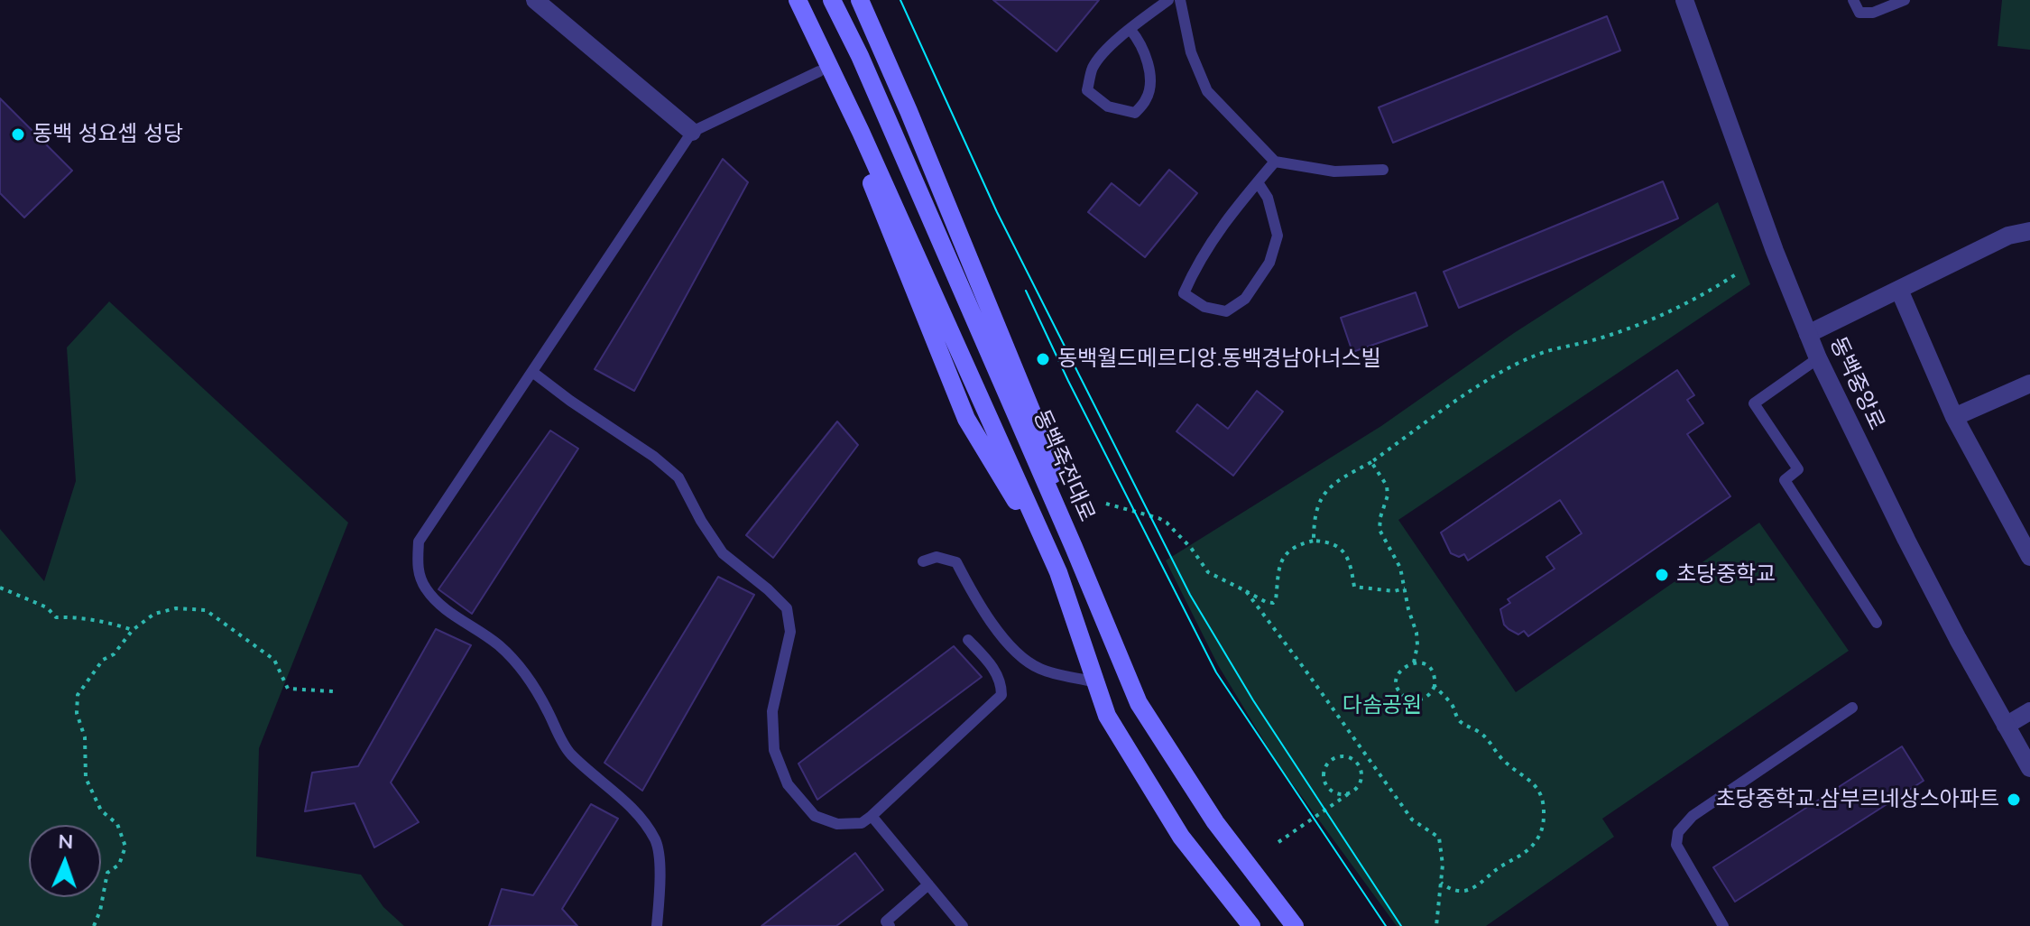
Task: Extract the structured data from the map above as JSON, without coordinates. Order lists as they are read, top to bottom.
{
  "streets": {
    "main road": ["동백죽전대로"],
    "street": ["동백중앙로"]
  },
  "parks": ["다솜공원"],
  "places": [
    "동백 성요셉 성당",
    "동백월드메르디앙.동백경남아너스빌",
    "초당중학교",
    "초당중학교.삼부르네상스아파트"
  ],
  "north": "top"
}
